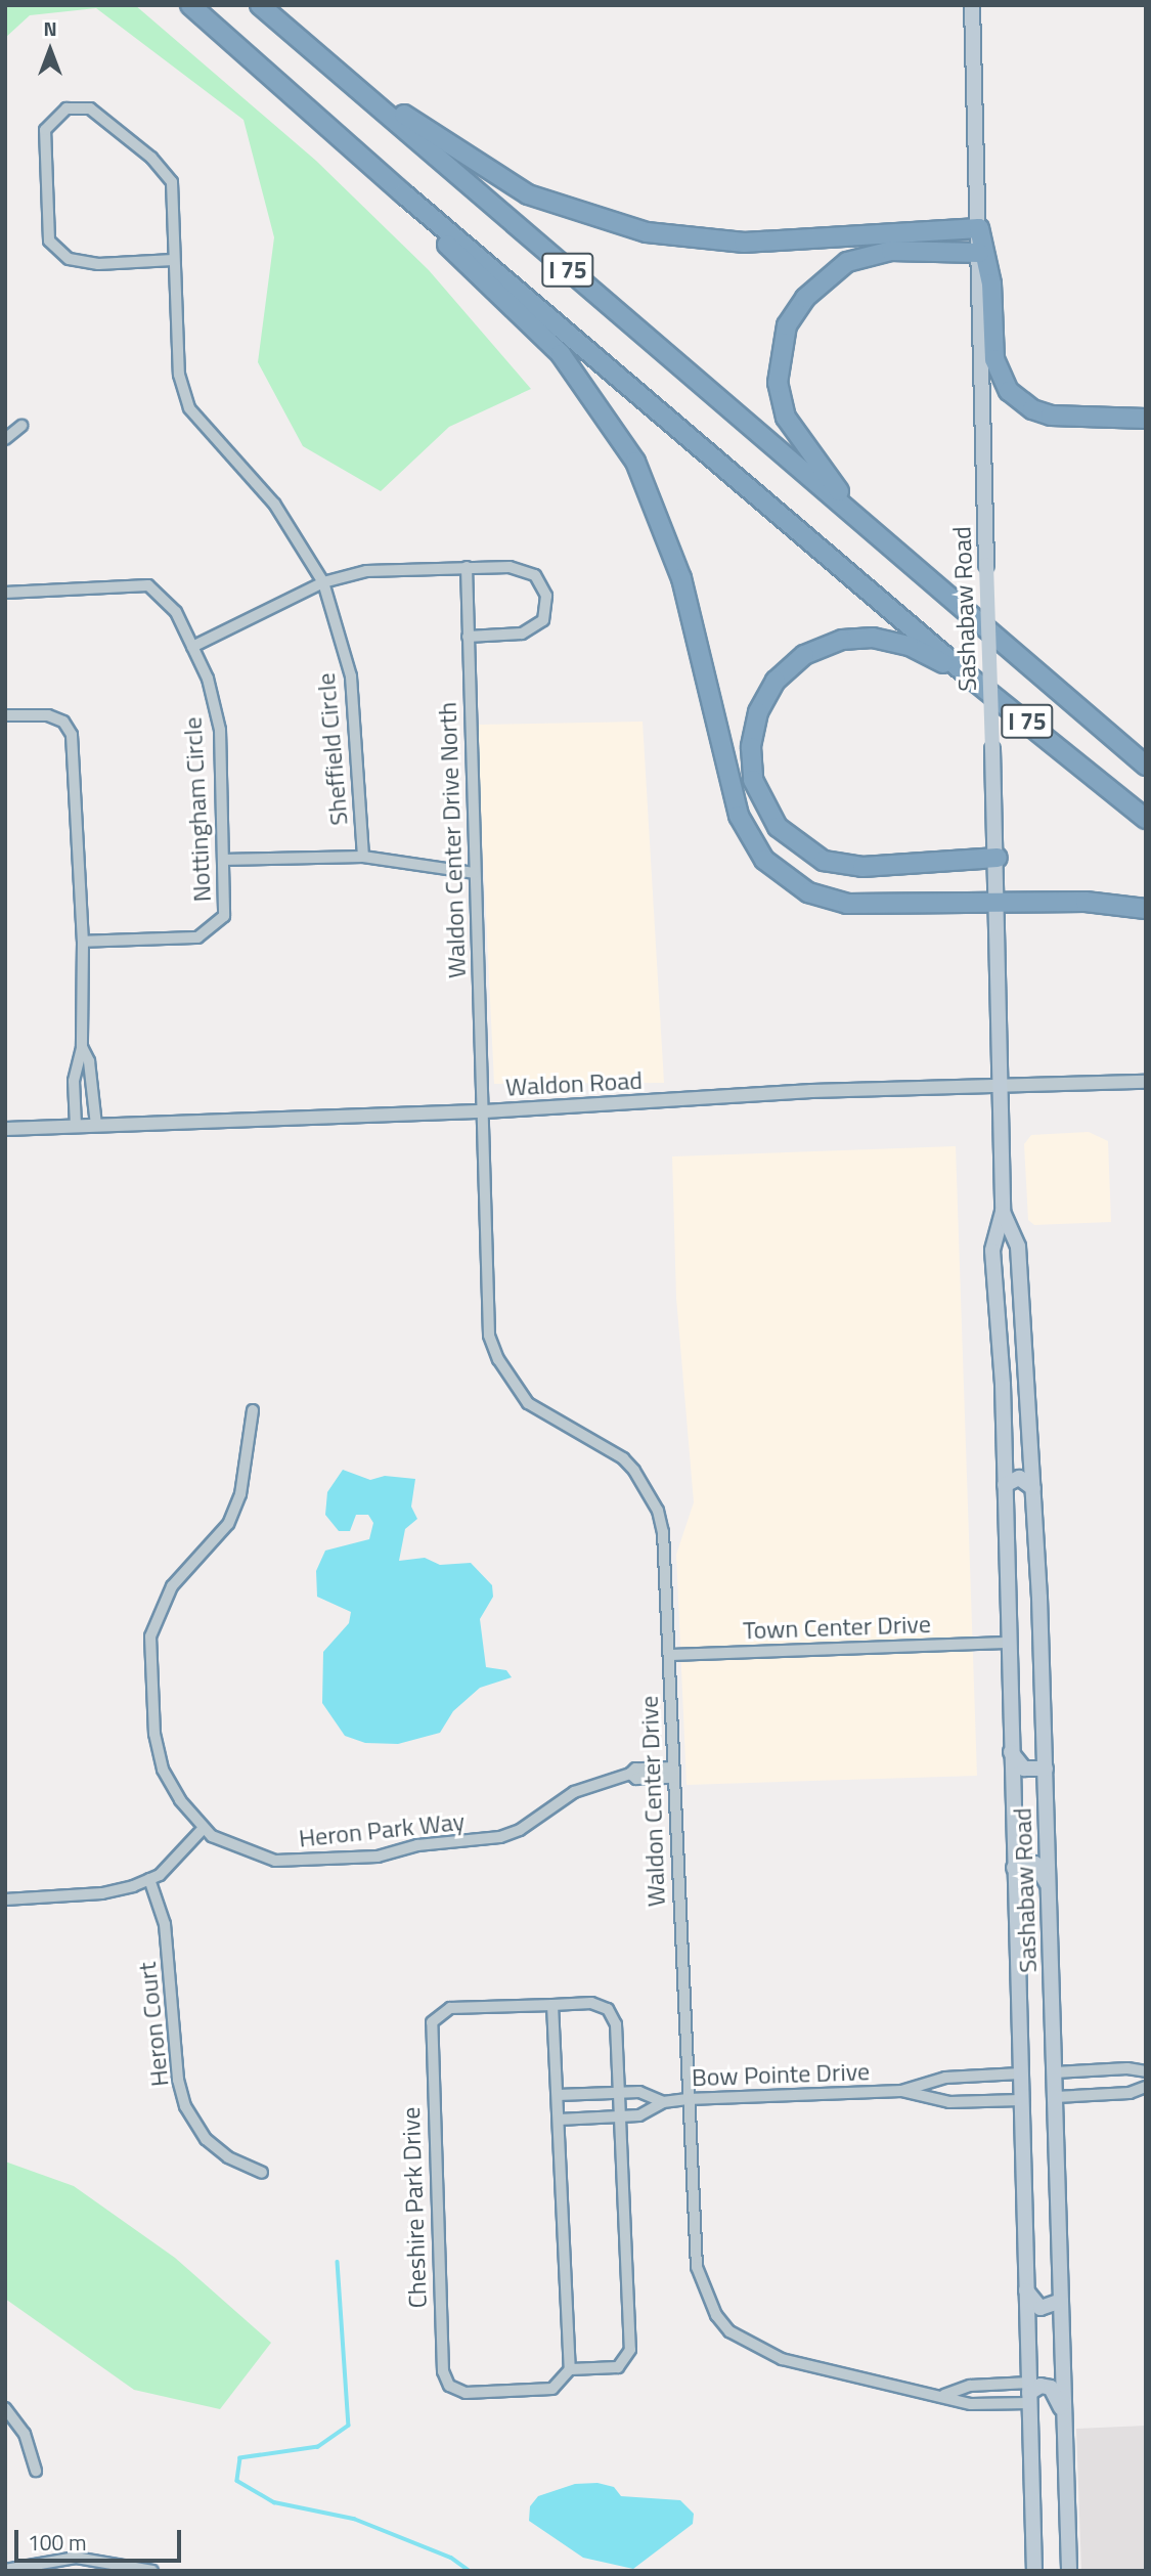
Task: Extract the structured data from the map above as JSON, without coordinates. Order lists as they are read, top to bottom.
{
  "streets": {
    "highway": ["I 75"],
    "main road": ["Sashabaw Road"],
    "street": [
      "Sheffield Circle",
      "Nottingham Circle",
      "Waldon Center Drive North",
      "Waldon Road",
      "Town Center Drive",
      "Waldon Center Drive",
      "Heron Park Way",
      "Heron Court",
      "Bow Pointe Drive",
      "Cheshire Park Drive"
    ]
  },
  "crossings": [
    ["Sashabaw Road", "Waldon Road"],
    ["Sashabaw Road", "Town Center Drive"],
    ["Sashabaw Road", "Waldon Center Drive"],
    ["Sashabaw Road", "Bow Pointe Drive"],
    ["Waldon Center Drive North", "Waldon Road"],
    ["Waldon Center Drive North", "Waldon Center Drive"],
    ["Waldon Road", "Waldon Center Drive"],
    ["Town Center Drive", "Waldon Center Drive"],
    ["Waldon Center Drive", "Heron Park Way"],
    ["Waldon Center Drive", "Bow Pointe Drive"],
    ["Bow Pointe Drive", "Cheshire Park Drive"]
  ],
  "scale_bar": "100 m",
  "north": "top"
}
